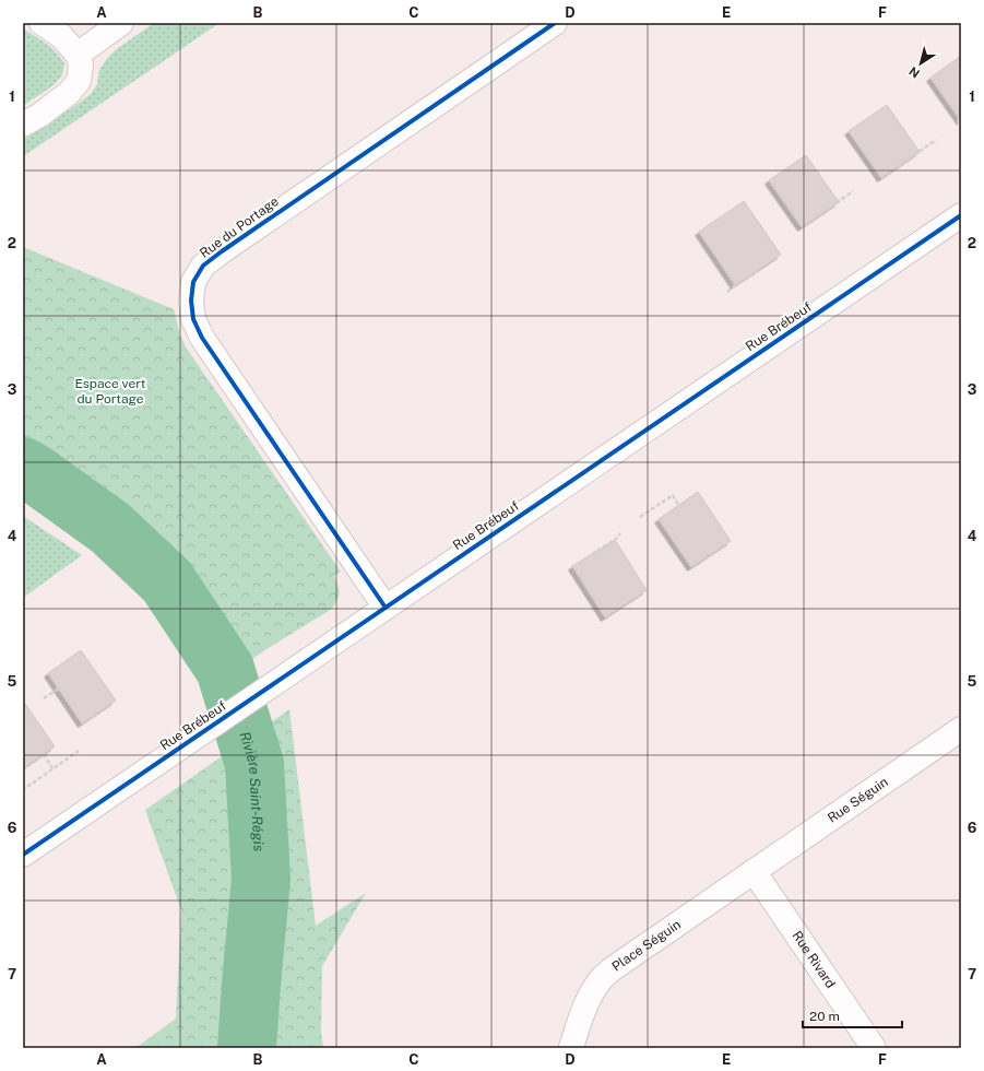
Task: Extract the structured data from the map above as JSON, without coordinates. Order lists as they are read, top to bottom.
{
  "streets": {
    "street": [
      "Rue du Portage",
      "Rue Brébeuf",
      "Rue Séguin",
      "Place Séguin",
      "Rue Rivard"
    ]
  },
  "crossings": [
    ["Rue du Portage", "Rue Brébeuf"],
    ["Rue Séguin", "Place Séguin"],
    ["Rue Séguin", "Rue Rivard"],
    ["Place Séguin", "Rue Rivard"]
  ],
  "water": ["Rivière Saint-Régis"],
  "parks": ["Espace vert du Portage"],
  "scale_bar": "20 m",
  "north": "bottom left",
  "grid": {
    "columns": [
      "A",
      "B",
      "C",
      "D",
      "E",
      "F"
    ],
    "rows": [
      "1",
      "2",
      "3",
      "4",
      "5",
      "6",
      "7"
    ]
  }
}
